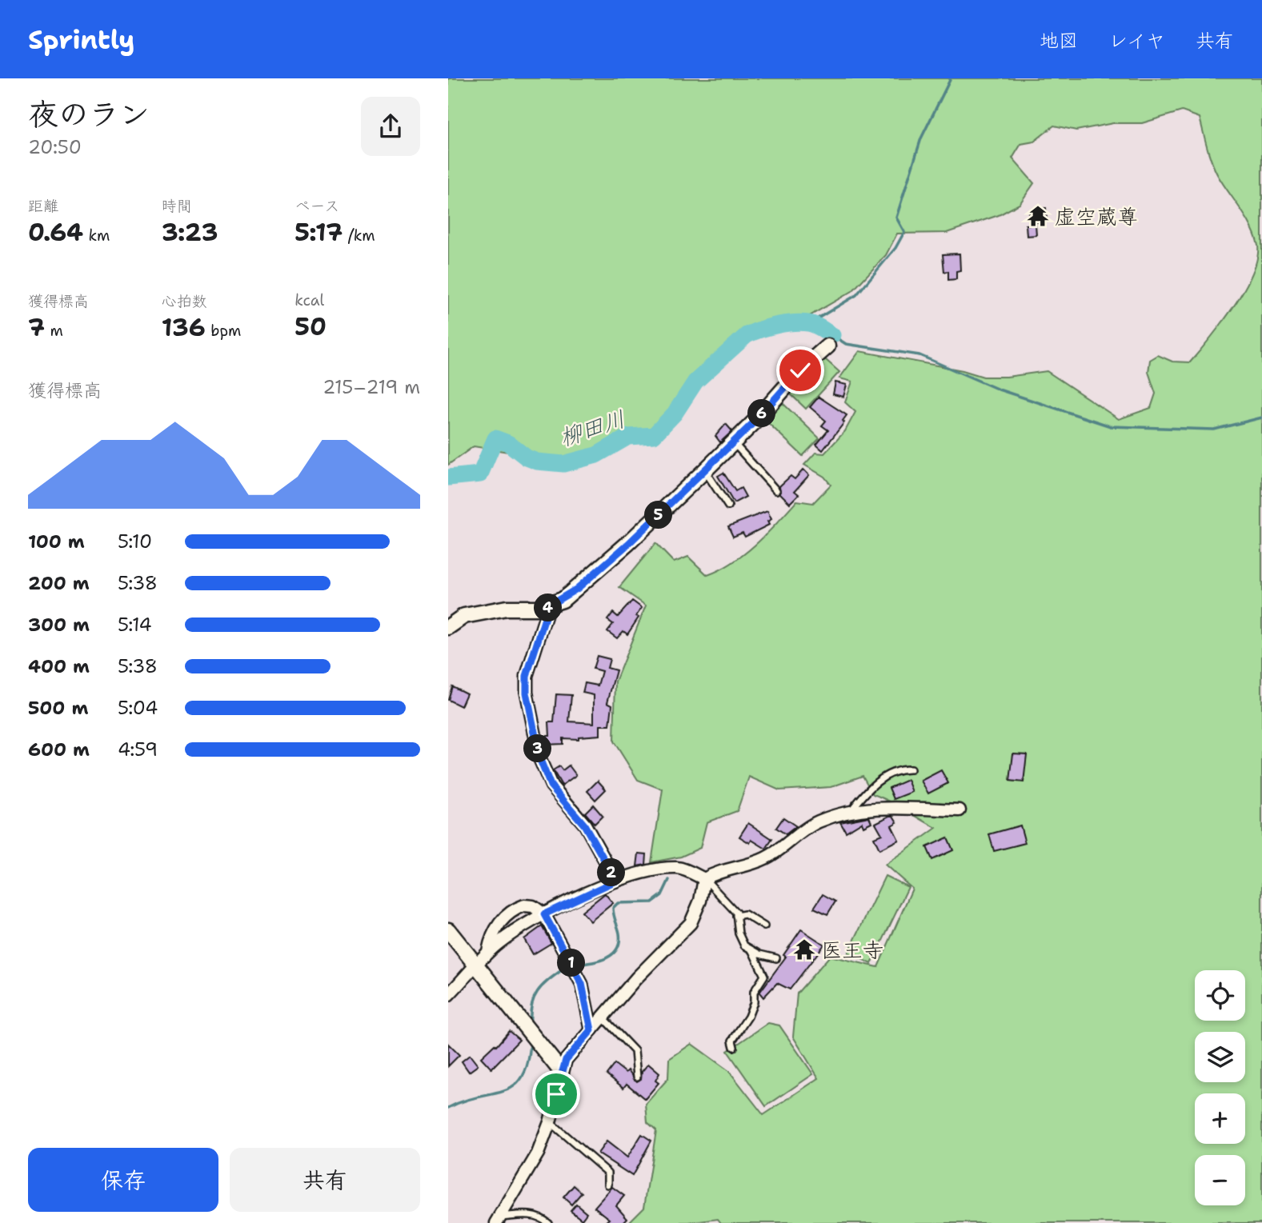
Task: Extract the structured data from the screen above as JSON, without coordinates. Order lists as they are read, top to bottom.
{
  "water": ["柳田川"],
  "places": {
    "temple": ["虚空蔵尊", "医王寺"]
  },
  "page": {
    "header": "Sprintly",
    "nav": ["地図", "レイヤ", "共有"],
    "heading": ["夜のラン", "20:50"],
    "stats": [
      ["距離", "0.64 km"],
      ["時間", "3:23"],
      ["ペース", "5:17 /km"],
      ["獲得標高", "7 m"],
      ["心拍数", "136 bpm"],
      ["kcal", "50"]
    ],
    "chart": ["獲得標高", "215–219 m"],
    "pins": [
      "6",
      "5",
      "4",
      "3",
      "2",
      "1"
    ],
    "list": [
      {
        "name": "100 m",
        "note": "5:10"
      },
      {
        "name": "200 m",
        "note": "5:38"
      },
      {
        "name": "300 m",
        "note": "5:14"
      },
      {
        "name": "400 m",
        "note": "5:38"
      },
      {
        "name": "500 m",
        "note": "5:04"
      },
      {
        "name": "600 m",
        "note": "4:59"
      }
    ],
    "map_buttons": ["+", "−"],
    "buttons": ["保存", "共有"]
  }
}
